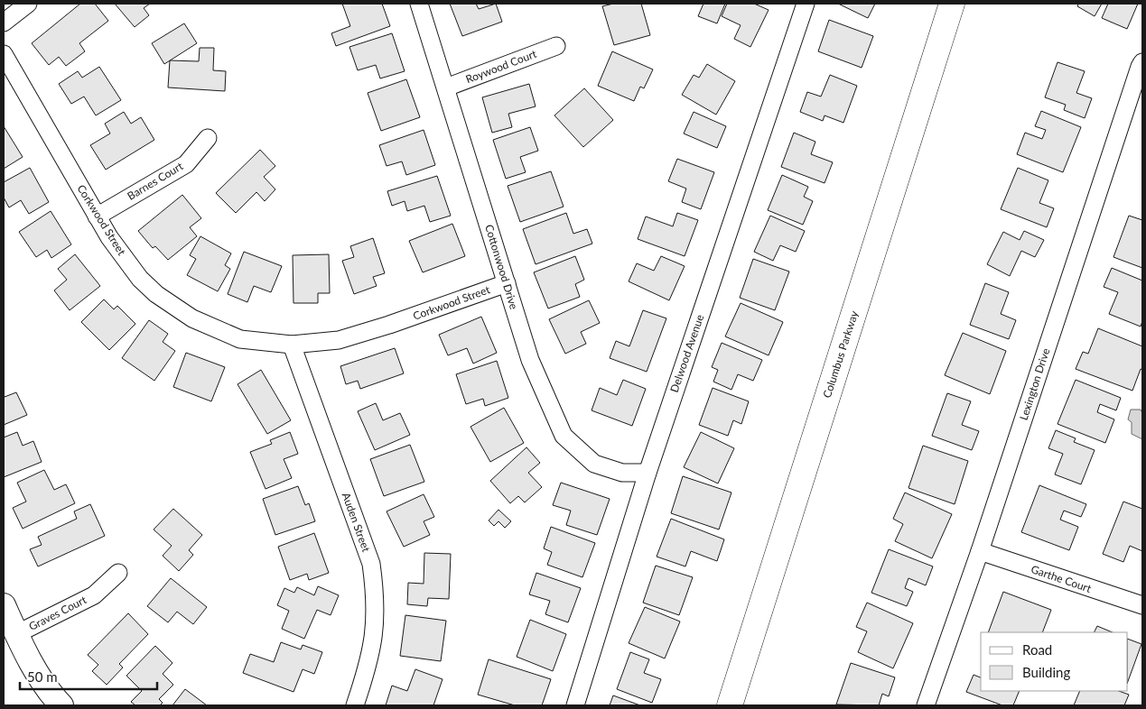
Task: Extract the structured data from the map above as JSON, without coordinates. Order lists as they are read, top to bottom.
{
  "streets": {
    "main road": ["Columbus Parkway"],
    "street": [
      "Roywood Court",
      "Barnes Court",
      "Corkwood Street",
      "Cottonwood Drive",
      "Delwood Avenue",
      "Lexington Drive",
      "Auden Street",
      "Garthe Court",
      "Graves Court"
    ]
  },
  "crossings": [
    ["Roywood Court", "Cottonwood Drive"],
    ["Barnes Court", "Corkwood Street"],
    ["Corkwood Street", "Cottonwood Drive"],
    ["Corkwood Street", "Auden Street"],
    ["Cottonwood Drive", "Delwood Avenue"],
    ["Lexington Drive", "Garthe Court"]
  ],
  "legend": ["Road", "Building"],
  "scale_bar": "50 m"
}
